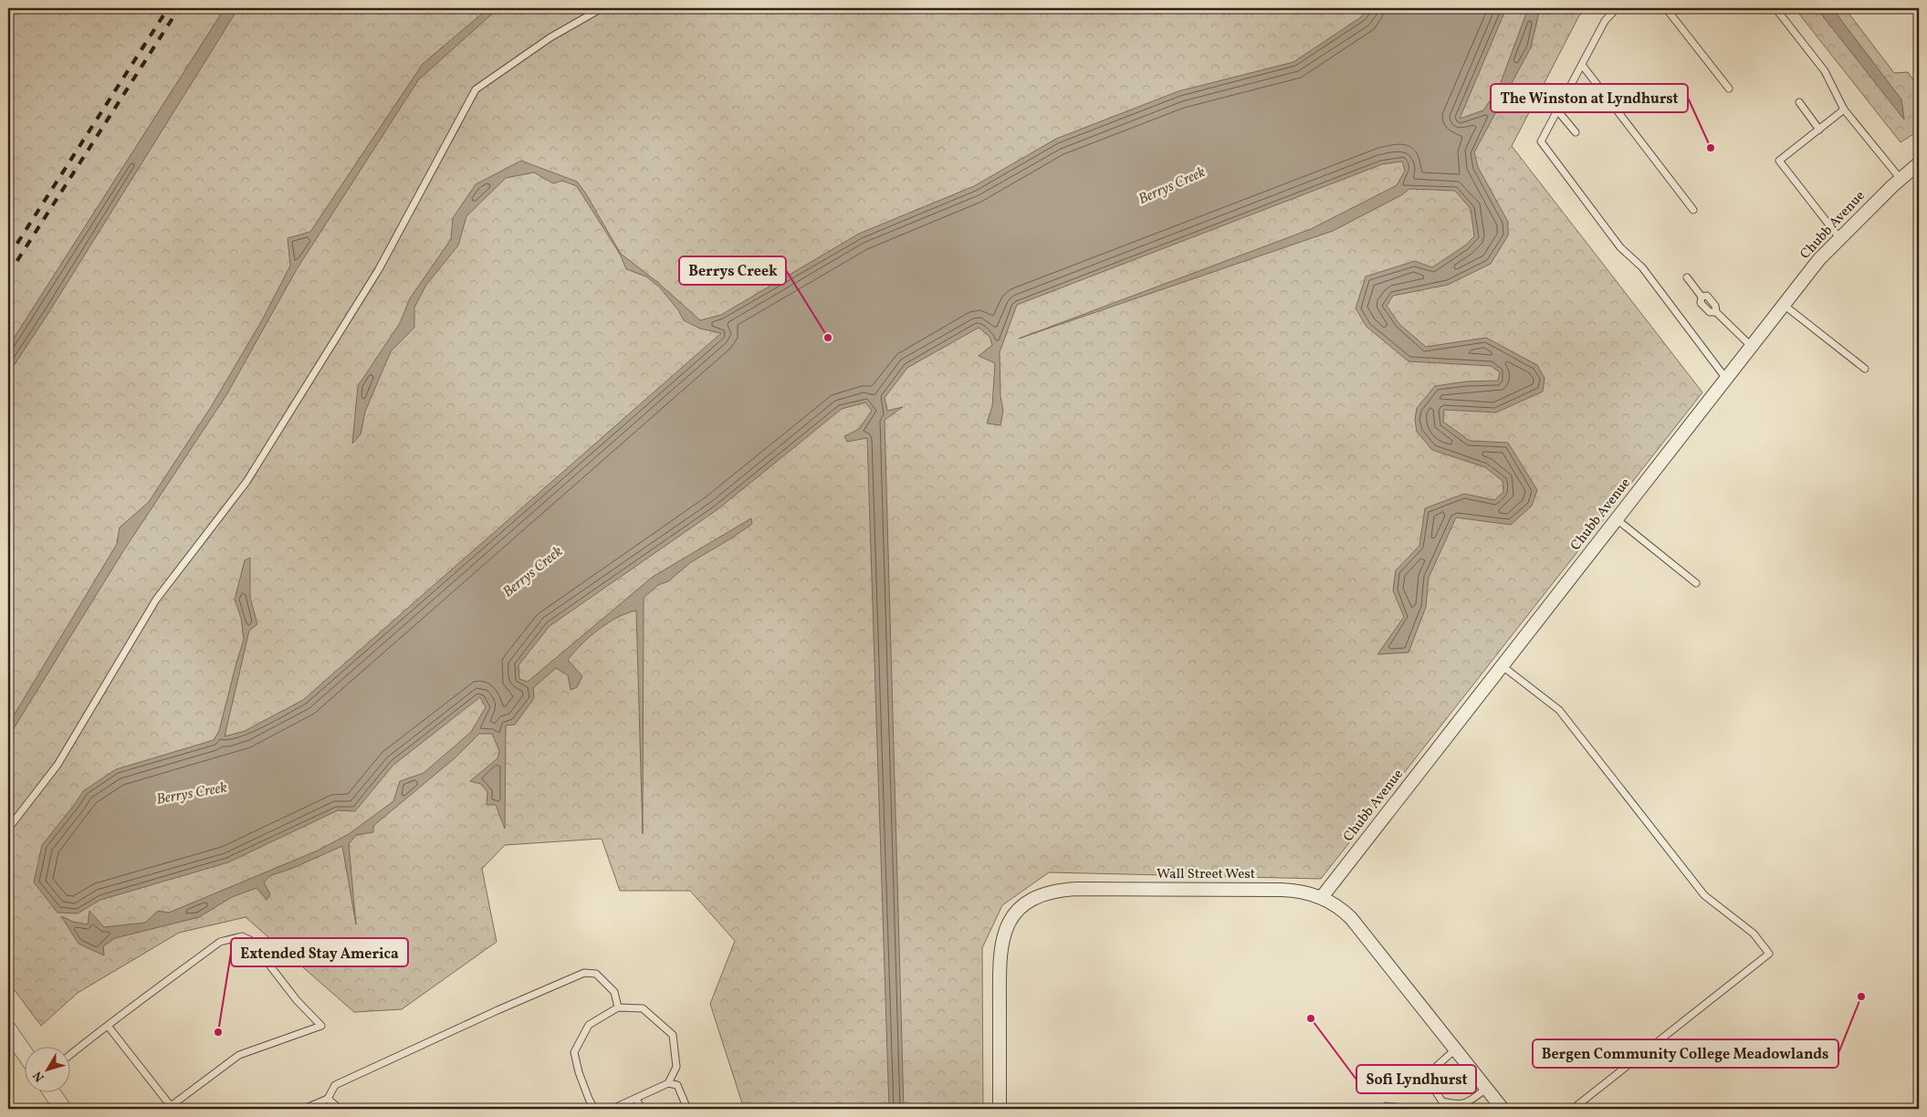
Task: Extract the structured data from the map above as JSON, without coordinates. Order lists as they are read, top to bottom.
{
  "streets": {
    "street": ["Chubb Avenue", "Wall Street West"]
  },
  "crossings": [
    ["Chubb Avenue", "Wall Street West"]
  ],
  "water": ["Berrys Creek"],
  "places": [
    "The Winston at Lyndhurst",
    "Berrys Creek",
    "Bergen Community College Meadowlands",
    "Sofi Lyndhurst",
    "Extended Stay America"
  ],
  "north": "bottom left"
}
